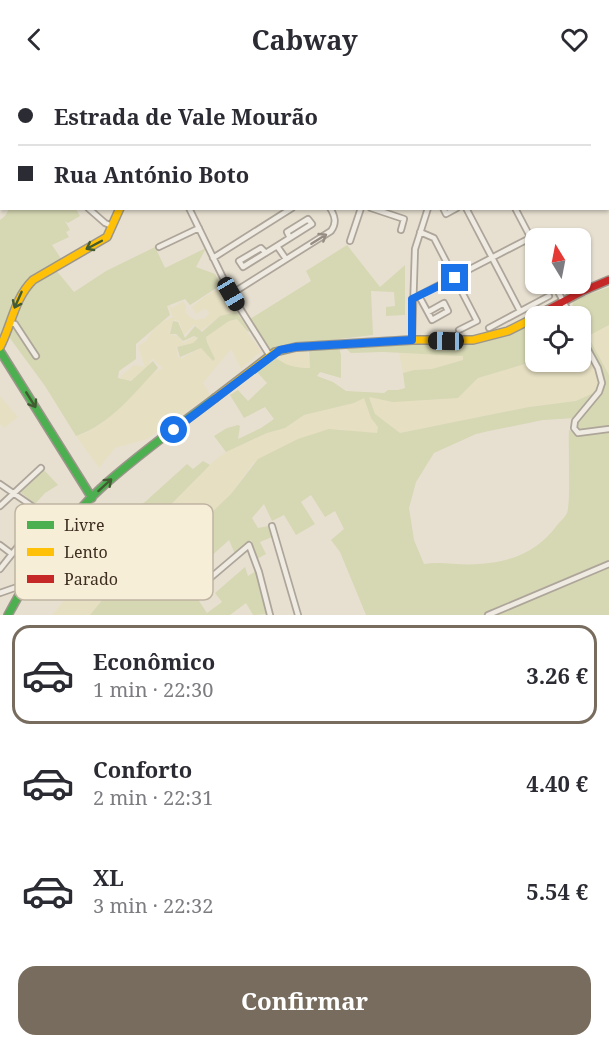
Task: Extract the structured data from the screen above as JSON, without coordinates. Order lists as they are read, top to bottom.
{
  "legend": ["Livre", "Lento", "Parado"],
  "north": "top",
  "page": {
    "header": "Cabway",
    "banner": ["Estrada de Vale Mourão", "Rua António Boto"],
    "list": [
      {
        "name": "Econômico",
        "note": "1 min · 22:30",
        "value": "3.26 €"
      },
      {
        "name": "Conforto",
        "note": "2 min · 22:31",
        "value": "4.40 €"
      },
      {
        "name": "XL",
        "note": "3 min · 22:32",
        "value": "5.54 €"
      }
    ],
    "buttons": "Confirmar"
  }
}
